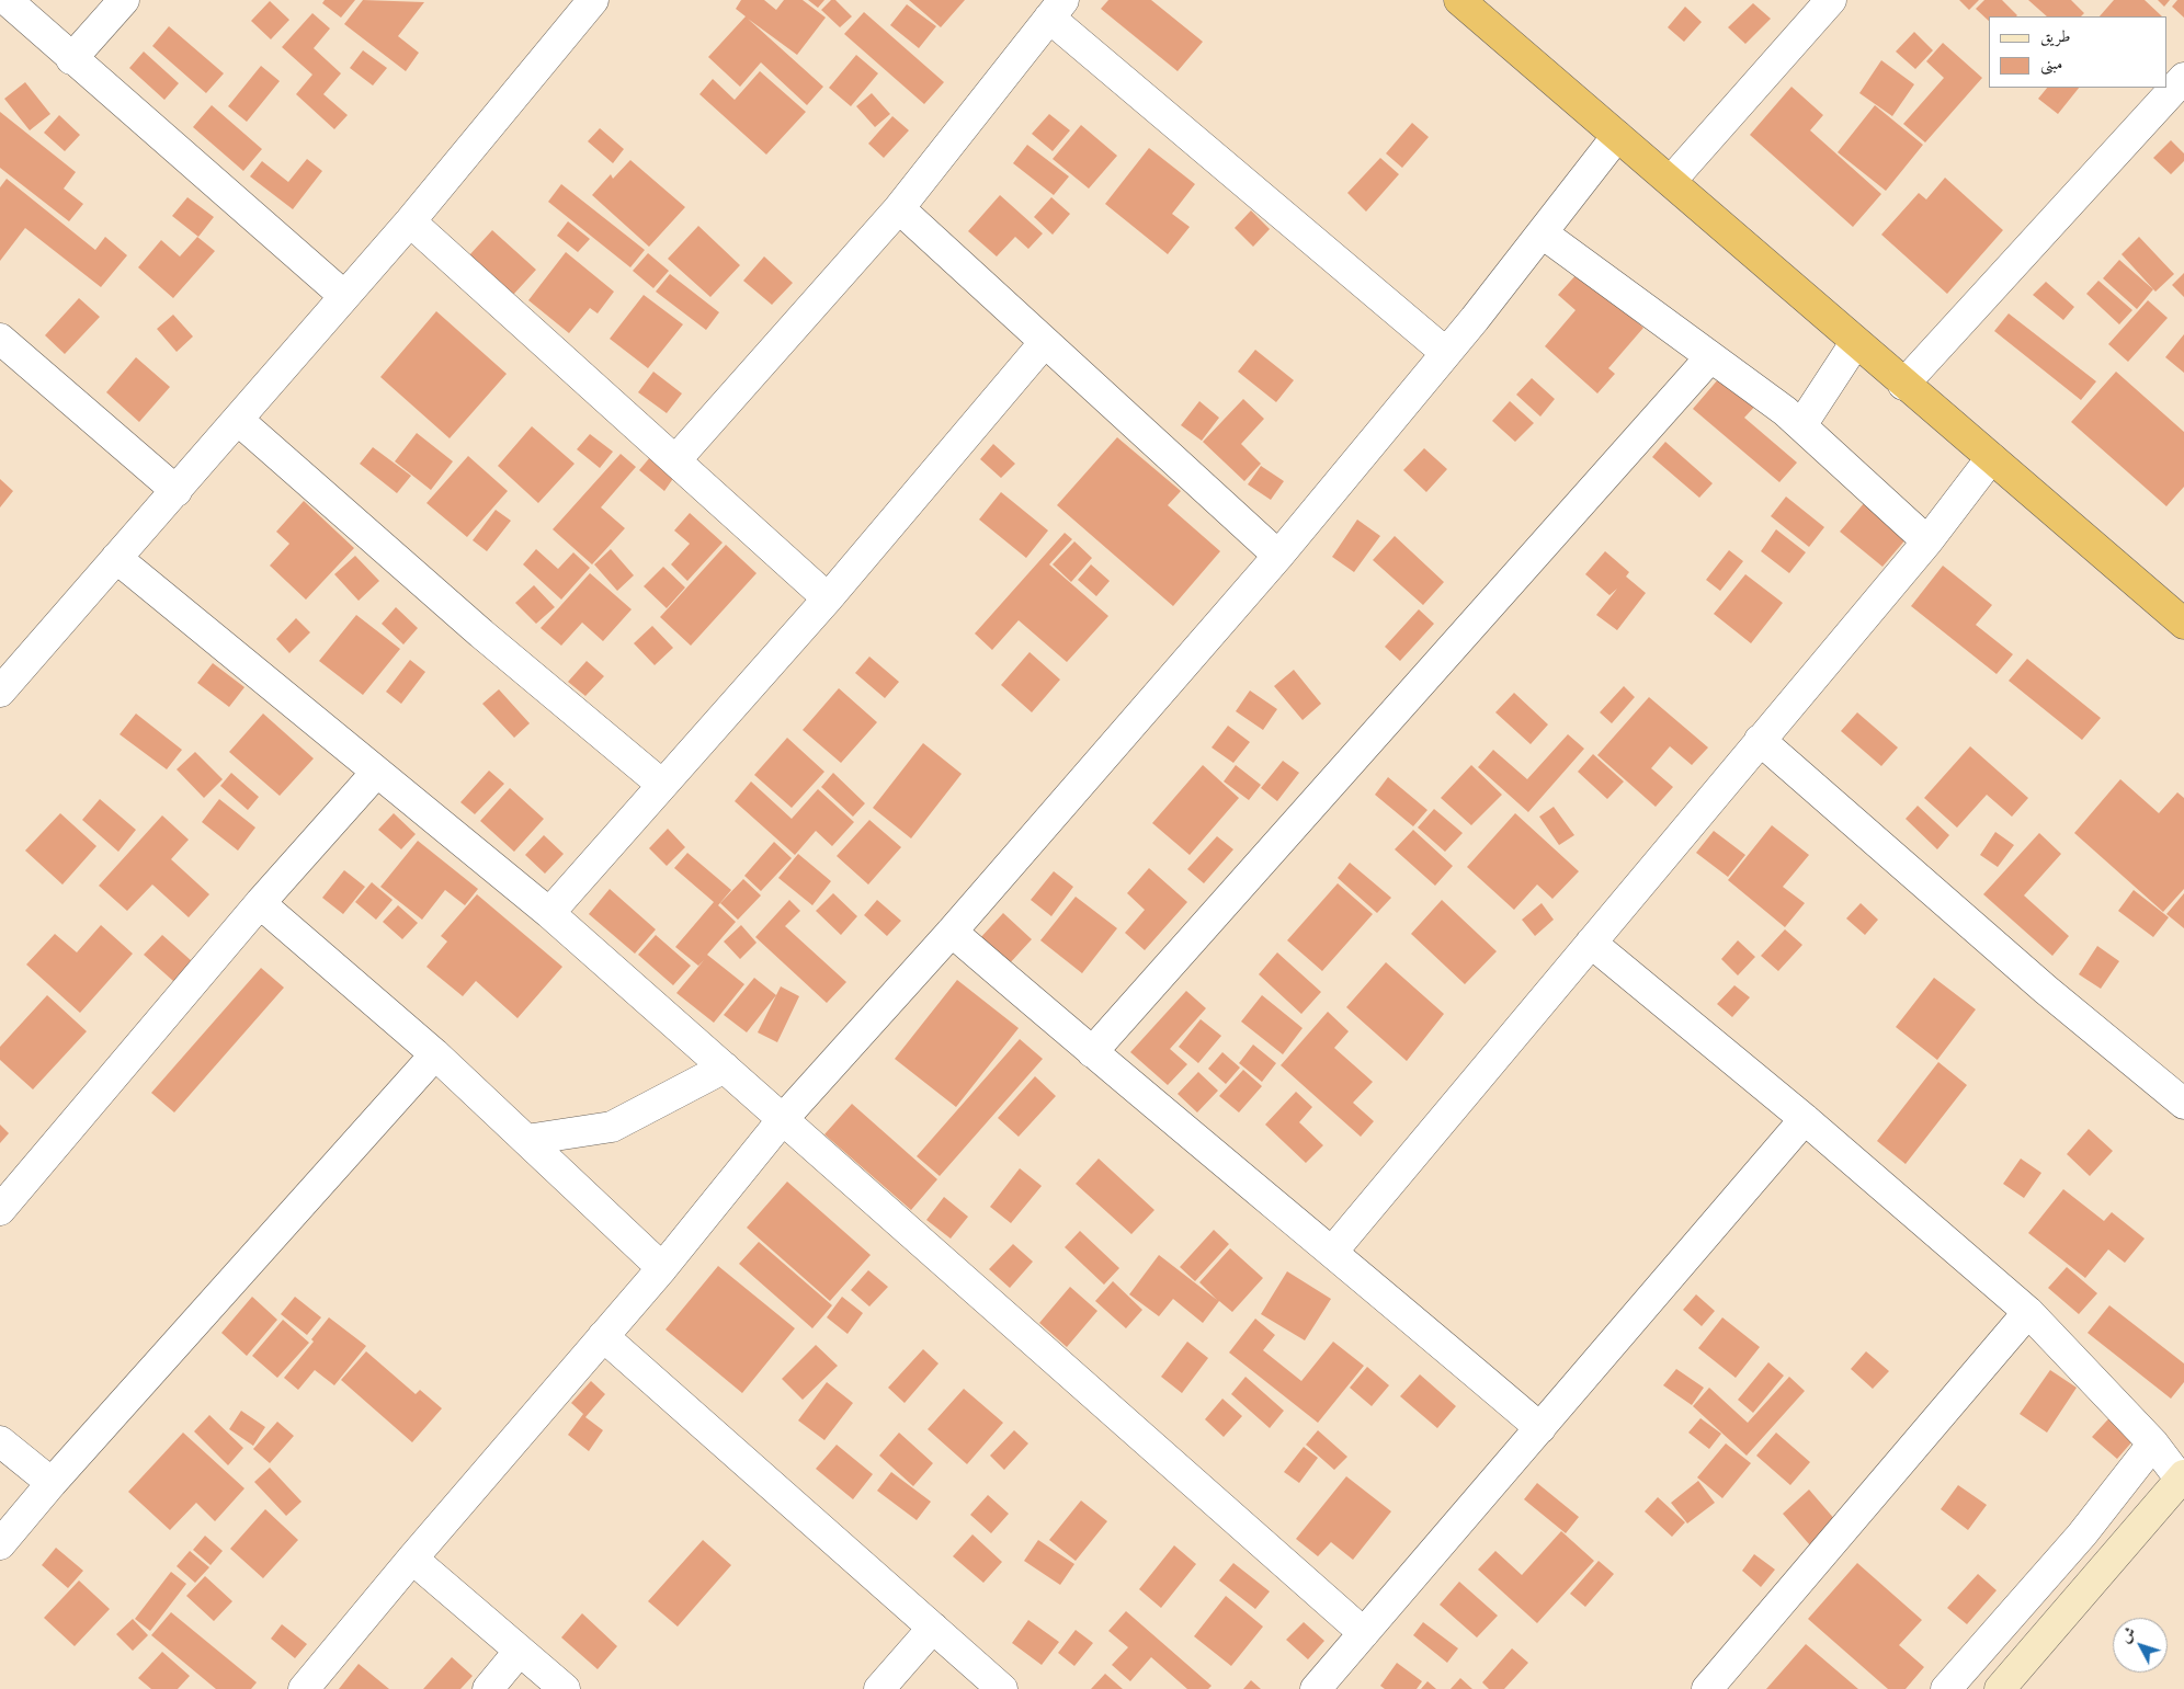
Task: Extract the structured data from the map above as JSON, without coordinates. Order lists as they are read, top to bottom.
{
  "legend": ["طريق", "مبنى"],
  "north": "top left"
}
